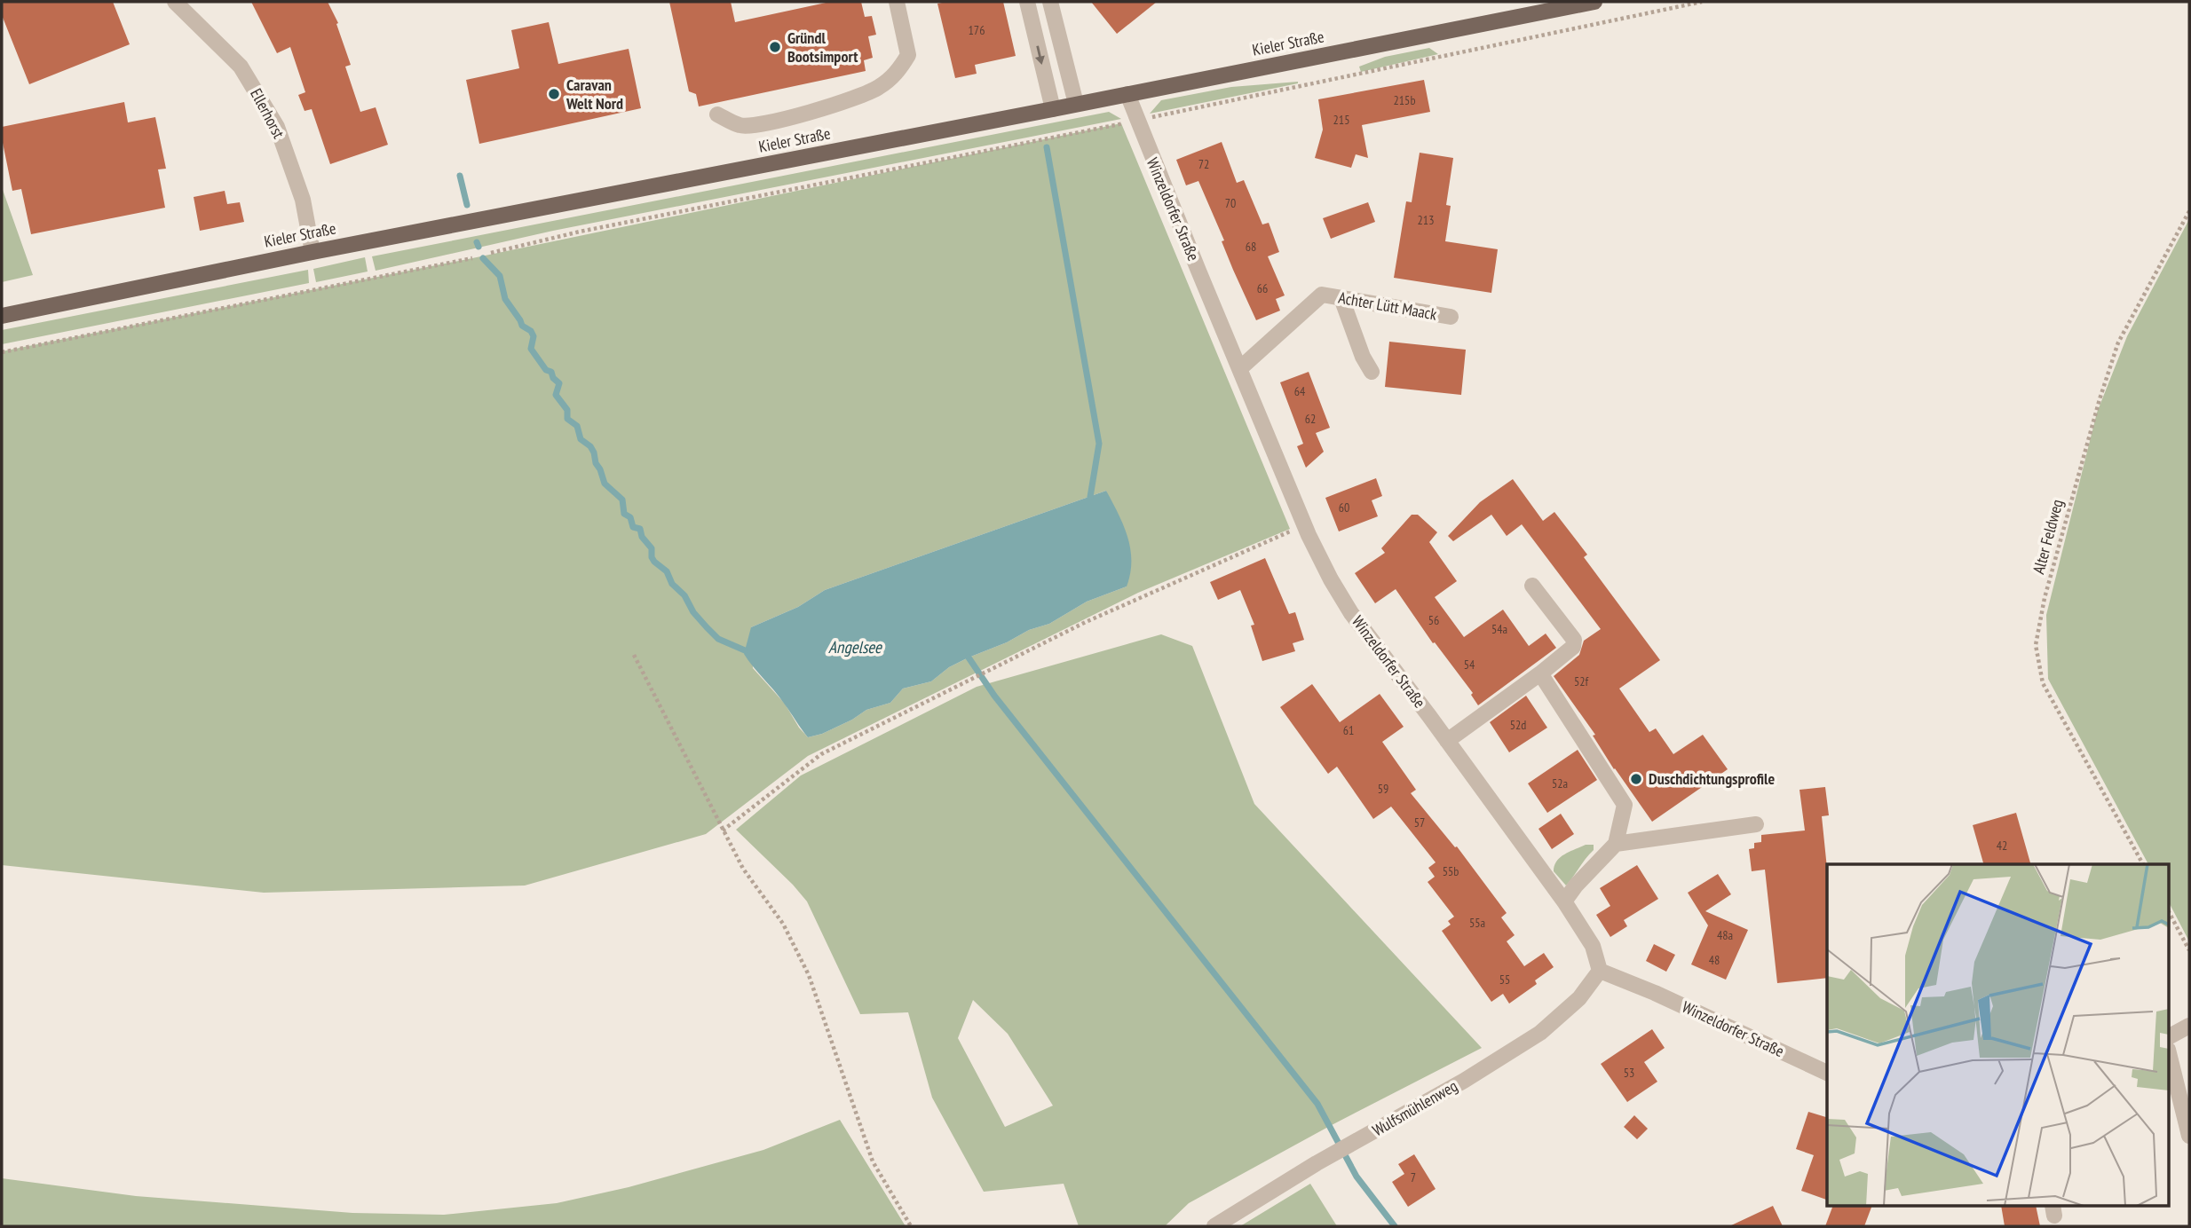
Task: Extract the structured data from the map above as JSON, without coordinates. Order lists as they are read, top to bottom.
{
  "streets": {
    "main road": ["Kieler Straße"],
    "street": [
      "Ellerhorst",
      "Winzeldorfer Straße",
      "Achter Lütt Maack",
      "Wulfsmühlenweg"
    ],
    "path": ["Alter Feldweg"]
  },
  "crossings": [
    ["Kieler Straße", "Ellerhorst"],
    ["Kieler Straße", "Winzeldorfer Straße"],
    ["Winzeldorfer Straße", "Achter Lütt Maack"],
    ["Winzeldorfer Straße", "Wulfsmühlenweg"]
  ],
  "water": ["Angelsee"],
  "places": ["Gründl Bootsimport", "Caravan Welt Nord", "Duschdichtungsprofile"],
  "house_numbers": [
    "176",
    "215b",
    "215",
    "72",
    "70",
    "213",
    "68",
    "66",
    "64",
    "62",
    "60",
    "56",
    "54a",
    "54",
    "52f",
    "52d",
    "61",
    "52a",
    "59",
    "57",
    "42",
    "55b",
    "55a",
    "48a",
    "48",
    "55",
    "53",
    "7"
  ]
}
